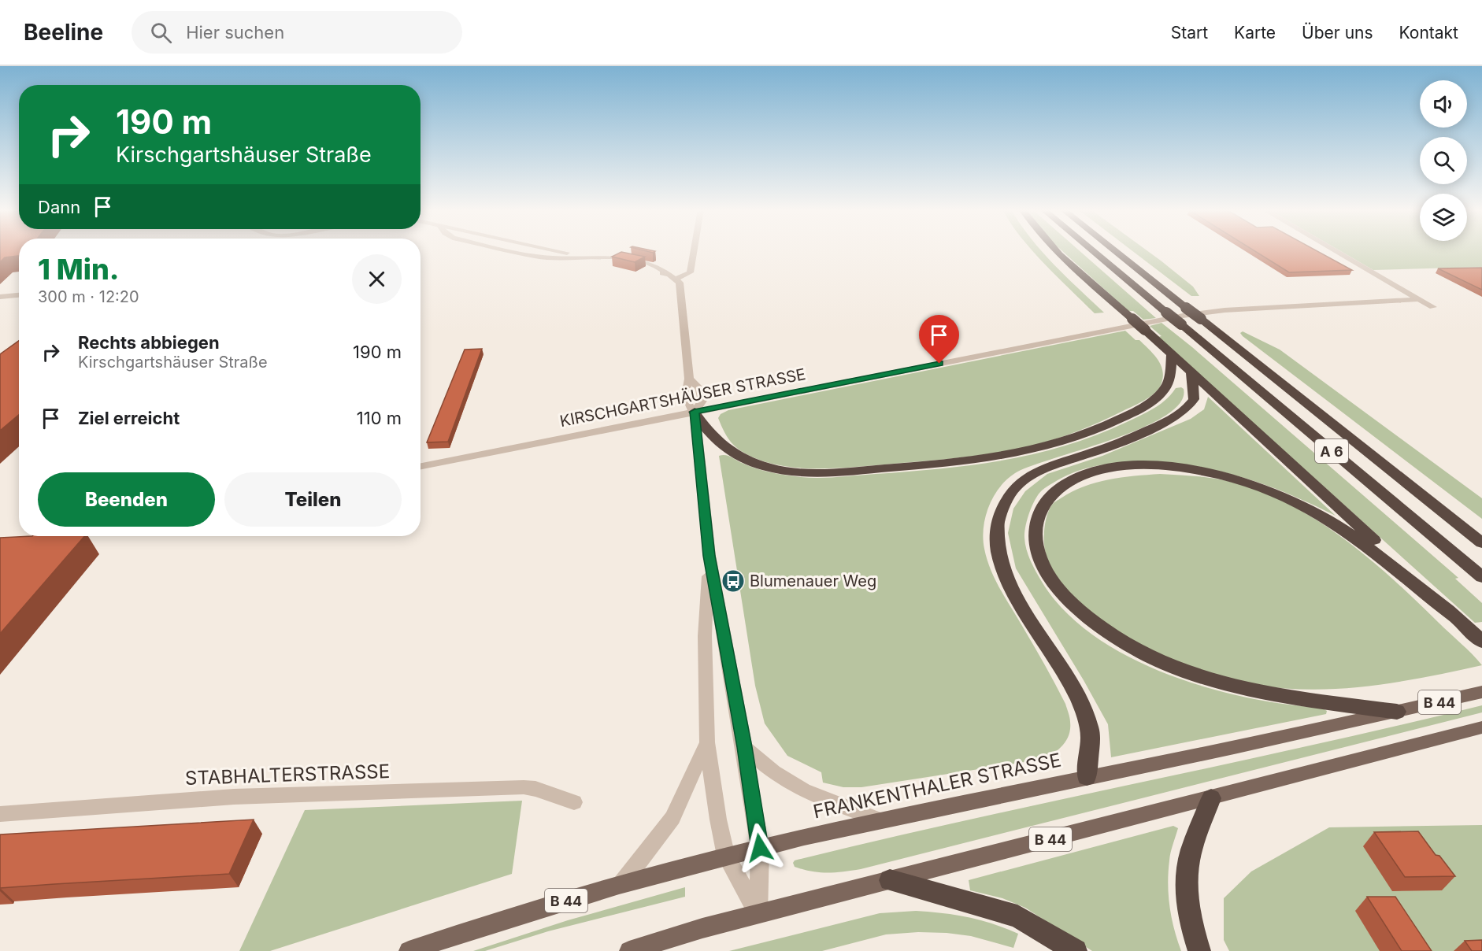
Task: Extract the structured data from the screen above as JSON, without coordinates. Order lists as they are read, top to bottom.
{
  "streets": {
    "highway": ["A 6"],
    "main road": ["B 44", "FRANKENTHALER STRASSE"],
    "street": ["KIRSCHGARTSHÄUSER STRASSE", "STABHALTERSTRASSE"]
  },
  "places": {
    "bus stop": ["Blumenauer Weg"]
  },
  "page": {
    "header": "Beeline",
    "search": "Hier suchen",
    "nav": [
      "Start",
      "Karte",
      "Über uns",
      "Kontakt"
    ],
    "turn": ["190 m", "Kirschgartshäuser Straße"],
    "then": "Dann",
    "heading": ["1 Min.", "300 m · 12:20"],
    "list": [
      {
        "name": "Rechts abbiegen",
        "note": "Kirschgartshäuser Straße",
        "value": "190 m"
      },
      {
        "name": "Ziel erreicht",
        "value": "110 m"
      }
    ],
    "buttons": ["Beenden", "Teilen"]
  }
}
